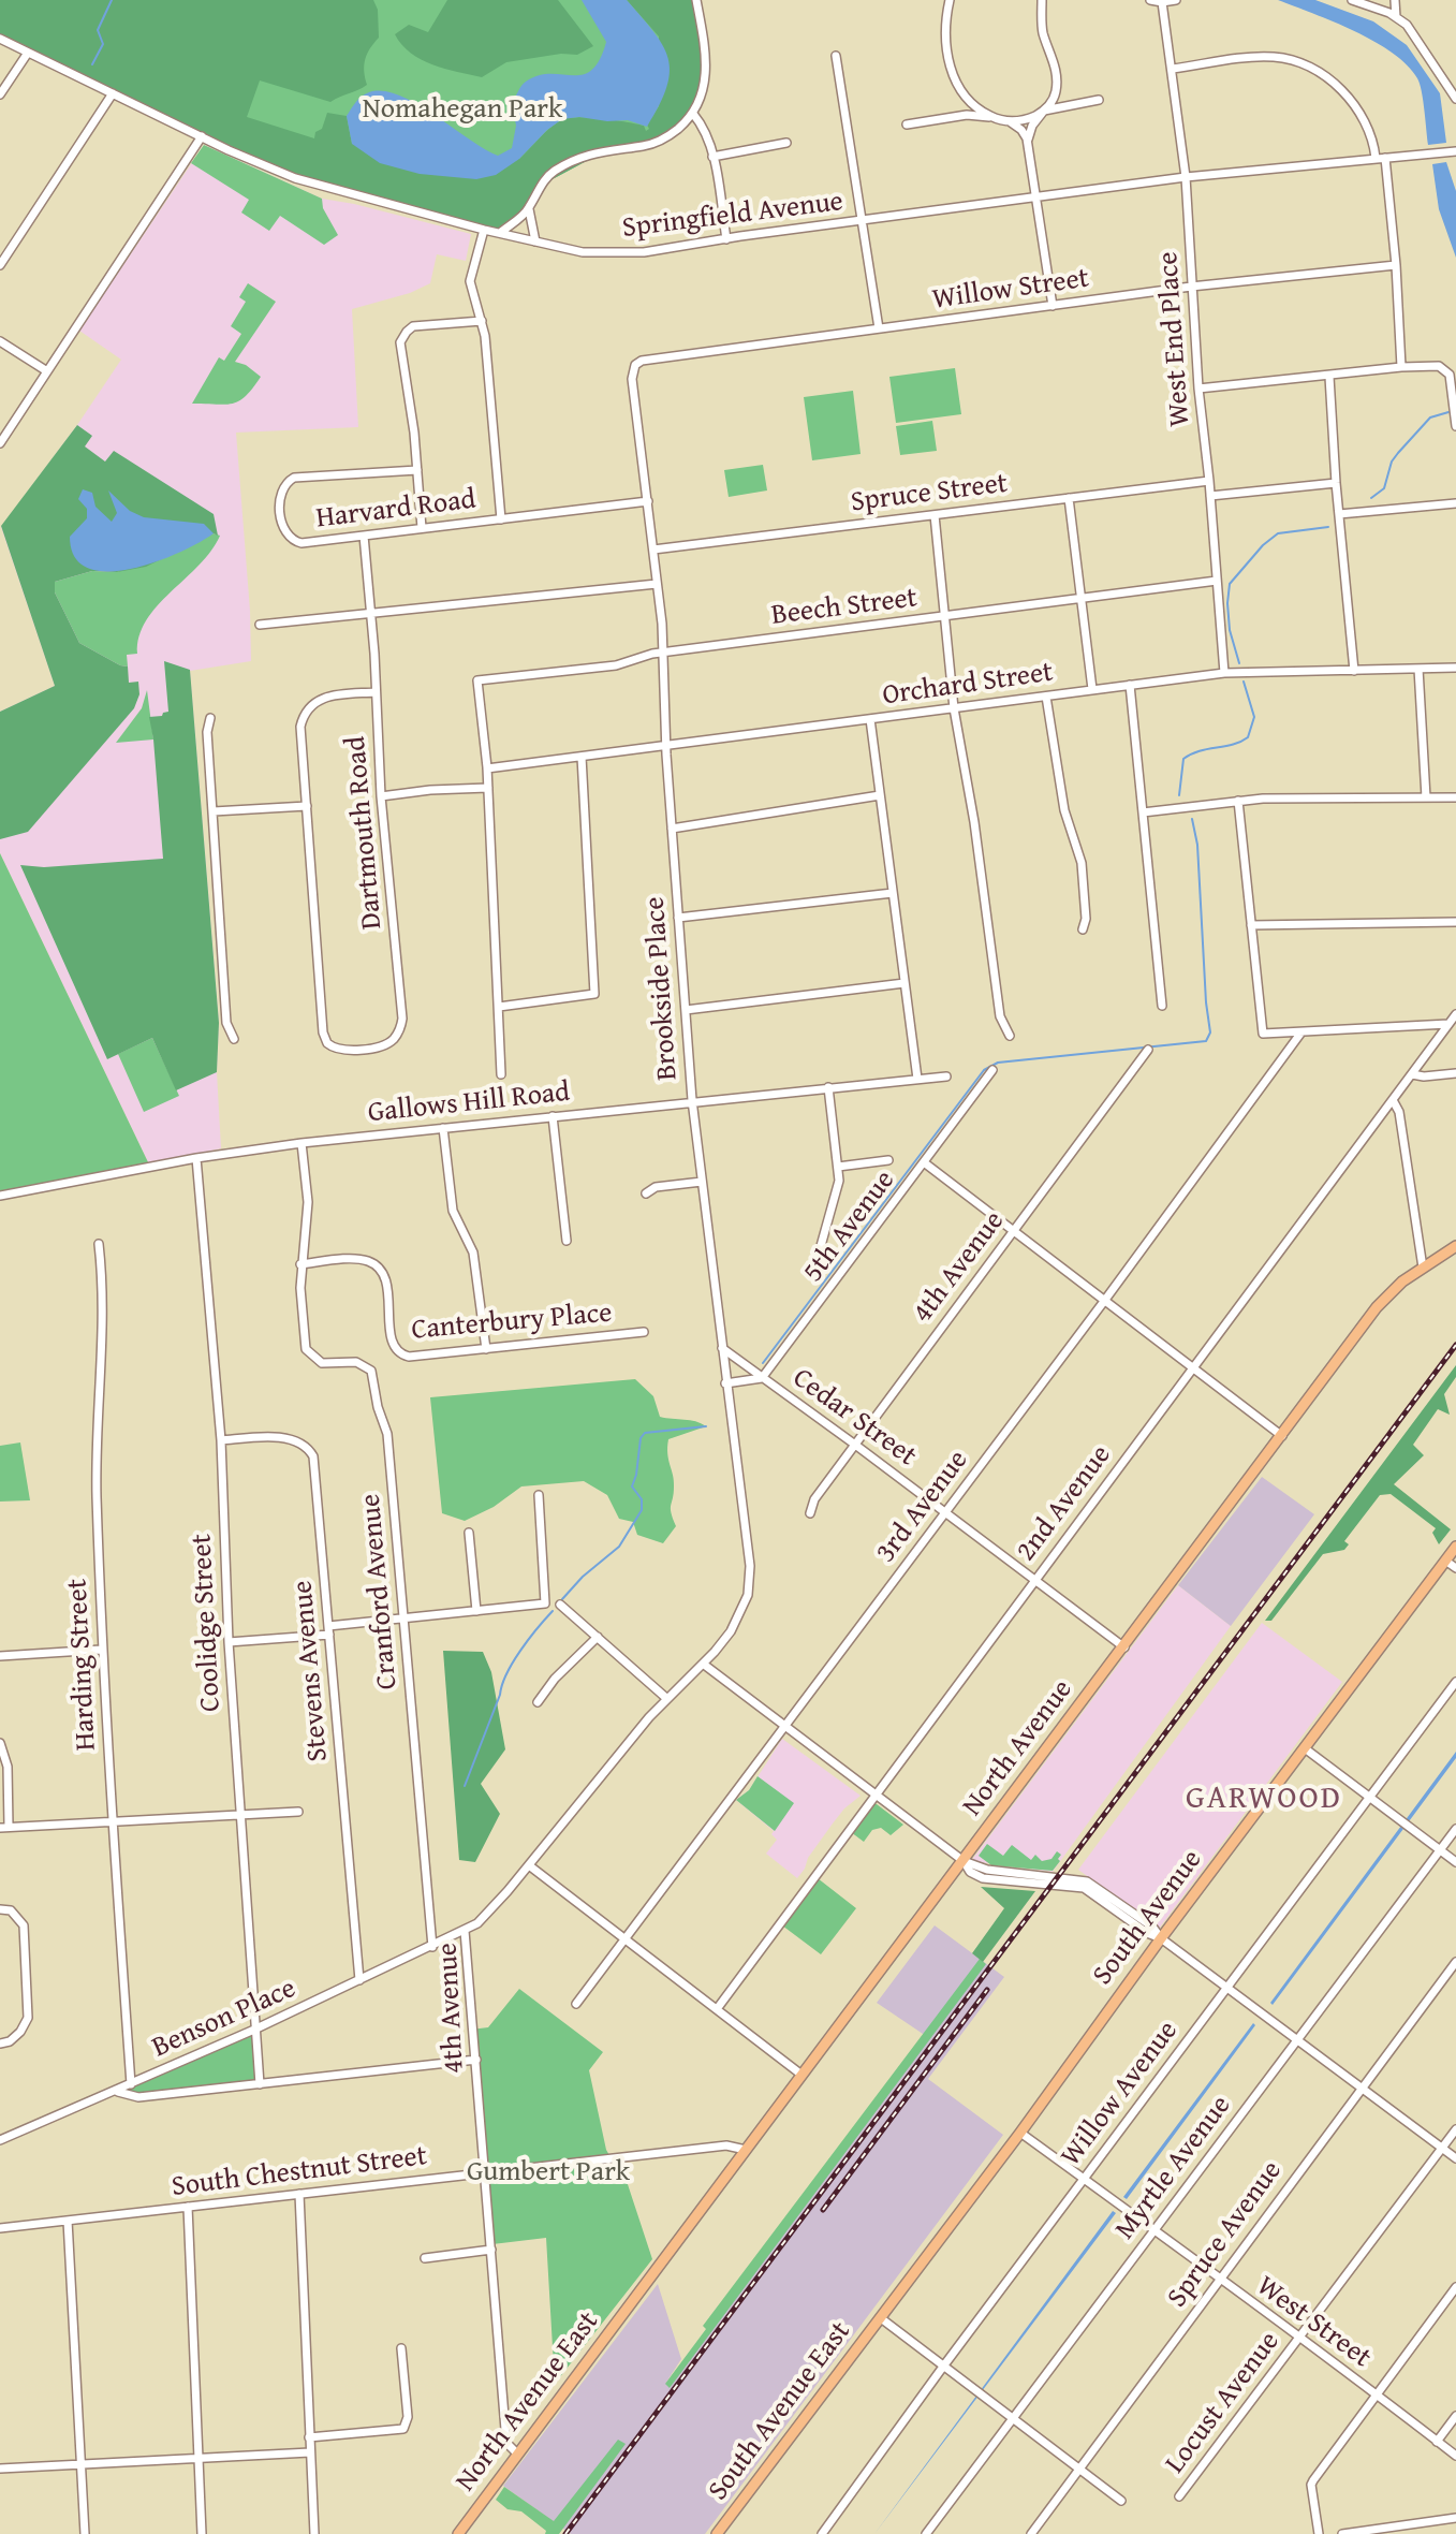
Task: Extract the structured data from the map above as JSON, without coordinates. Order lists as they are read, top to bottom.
{
  "streets": {
    "main road": [
      "North Avenue",
      "South Avenue",
      "North Avenue East",
      "South Avenue East"
    ],
    "street": [
      "Springfield Avenue",
      "Willow Street",
      "West End Place",
      "Spruce Street",
      "Harvard Road",
      "Beech Street",
      "Orchard Street",
      "Dartmouth Road",
      "Brookside Place",
      "Gallows Hill Road",
      "5th Avenue",
      "4th Avenue",
      "Canterbury Place",
      "Cedar Street",
      "2nd Avenue",
      "3rd Avenue",
      "Cranford Avenue",
      "Coolidge Street",
      "Harding Street",
      "Stevens Avenue",
      "Benson Place",
      "Willow Avenue",
      "Myrtle Avenue",
      "South Chestnut Street",
      "Spruce Avenue",
      "West Street",
      "Locust Avenue"
    ]
  },
  "crossings": [
    ["Springfield Avenue", "West End Place"],
    ["Willow Street", "West End Place"],
    ["Willow Street", "Brookside Place"],
    ["West End Place", "Spruce Street"],
    ["West End Place", "Beech Street"],
    ["West End Place", "Orchard Street"],
    ["Spruce Street", "Brookside Place"],
    ["Harvard Road", "Dartmouth Road"],
    ["Harvard Road", "Brookside Place"],
    ["Beech Street", "Orchard Street"],
    ["Beech Street", "Brookside Place"],
    ["Orchard Street", "Brookside Place"],
    ["Brookside Place", "Gallows Hill Road"],
    ["Brookside Place", "4th Avenue"],
    ["Brookside Place", "Cedar Street"],
    ["Gallows Hill Road", "Coolidge Street"],
    ["5th Avenue", "Cedar Street"],
    ["4th Avenue", "Cedar Street"],
    ["4th Avenue", "Benson Place"],
    ["4th Avenue", "South Chestnut Street"],
    ["4th Avenue", "North Avenue East"],
    ["Canterbury Place", "Cranford Avenue"],
    ["Cedar Street", "2nd Avenue"],
    ["Cedar Street", "3rd Avenue"],
    ["Cedar Street", "North Avenue"],
    ["Cranford Avenue", "Benson Place"],
    ["Coolidge Street", "Stevens Avenue"],
    ["Coolidge Street", "Benson Place"],
    ["Harding Street", "Benson Place"],
    ["Stevens Avenue", "Benson Place"],
    ["North Avenue", "South Chestnut Street"],
    ["North Avenue", "North Avenue East"],
    ["South Avenue", "West Street"],
    ["South Avenue", "South Avenue East"],
    ["Willow Avenue", "West Street"],
    ["Myrtle Avenue", "West Street"],
    ["Spruce Avenue", "West Street"],
    ["West Street", "Locust Avenue"]
  ],
  "districts": ["GARWOOD"],
  "parks": ["Nomahegan Park", "Gumbert Park"]
}
